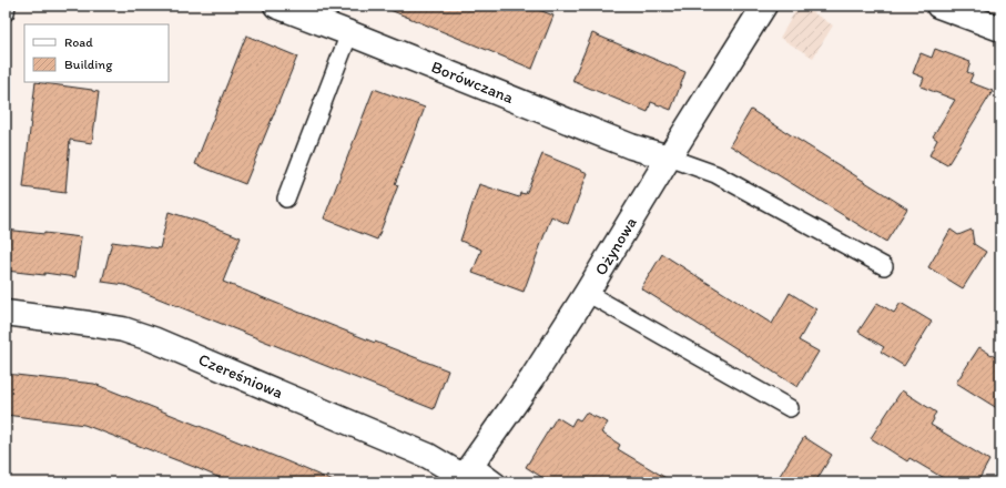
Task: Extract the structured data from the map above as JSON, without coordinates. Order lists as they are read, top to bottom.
{
  "streets": {
    "street": ["Borówczana", "Ożynowa", "Czereśniowa"]
  },
  "crossings": [
    ["Borówczana", "Ożynowa"],
    ["Ożynowa", "Czereśniowa"]
  ],
  "legend": ["Road", "Building"]
}
